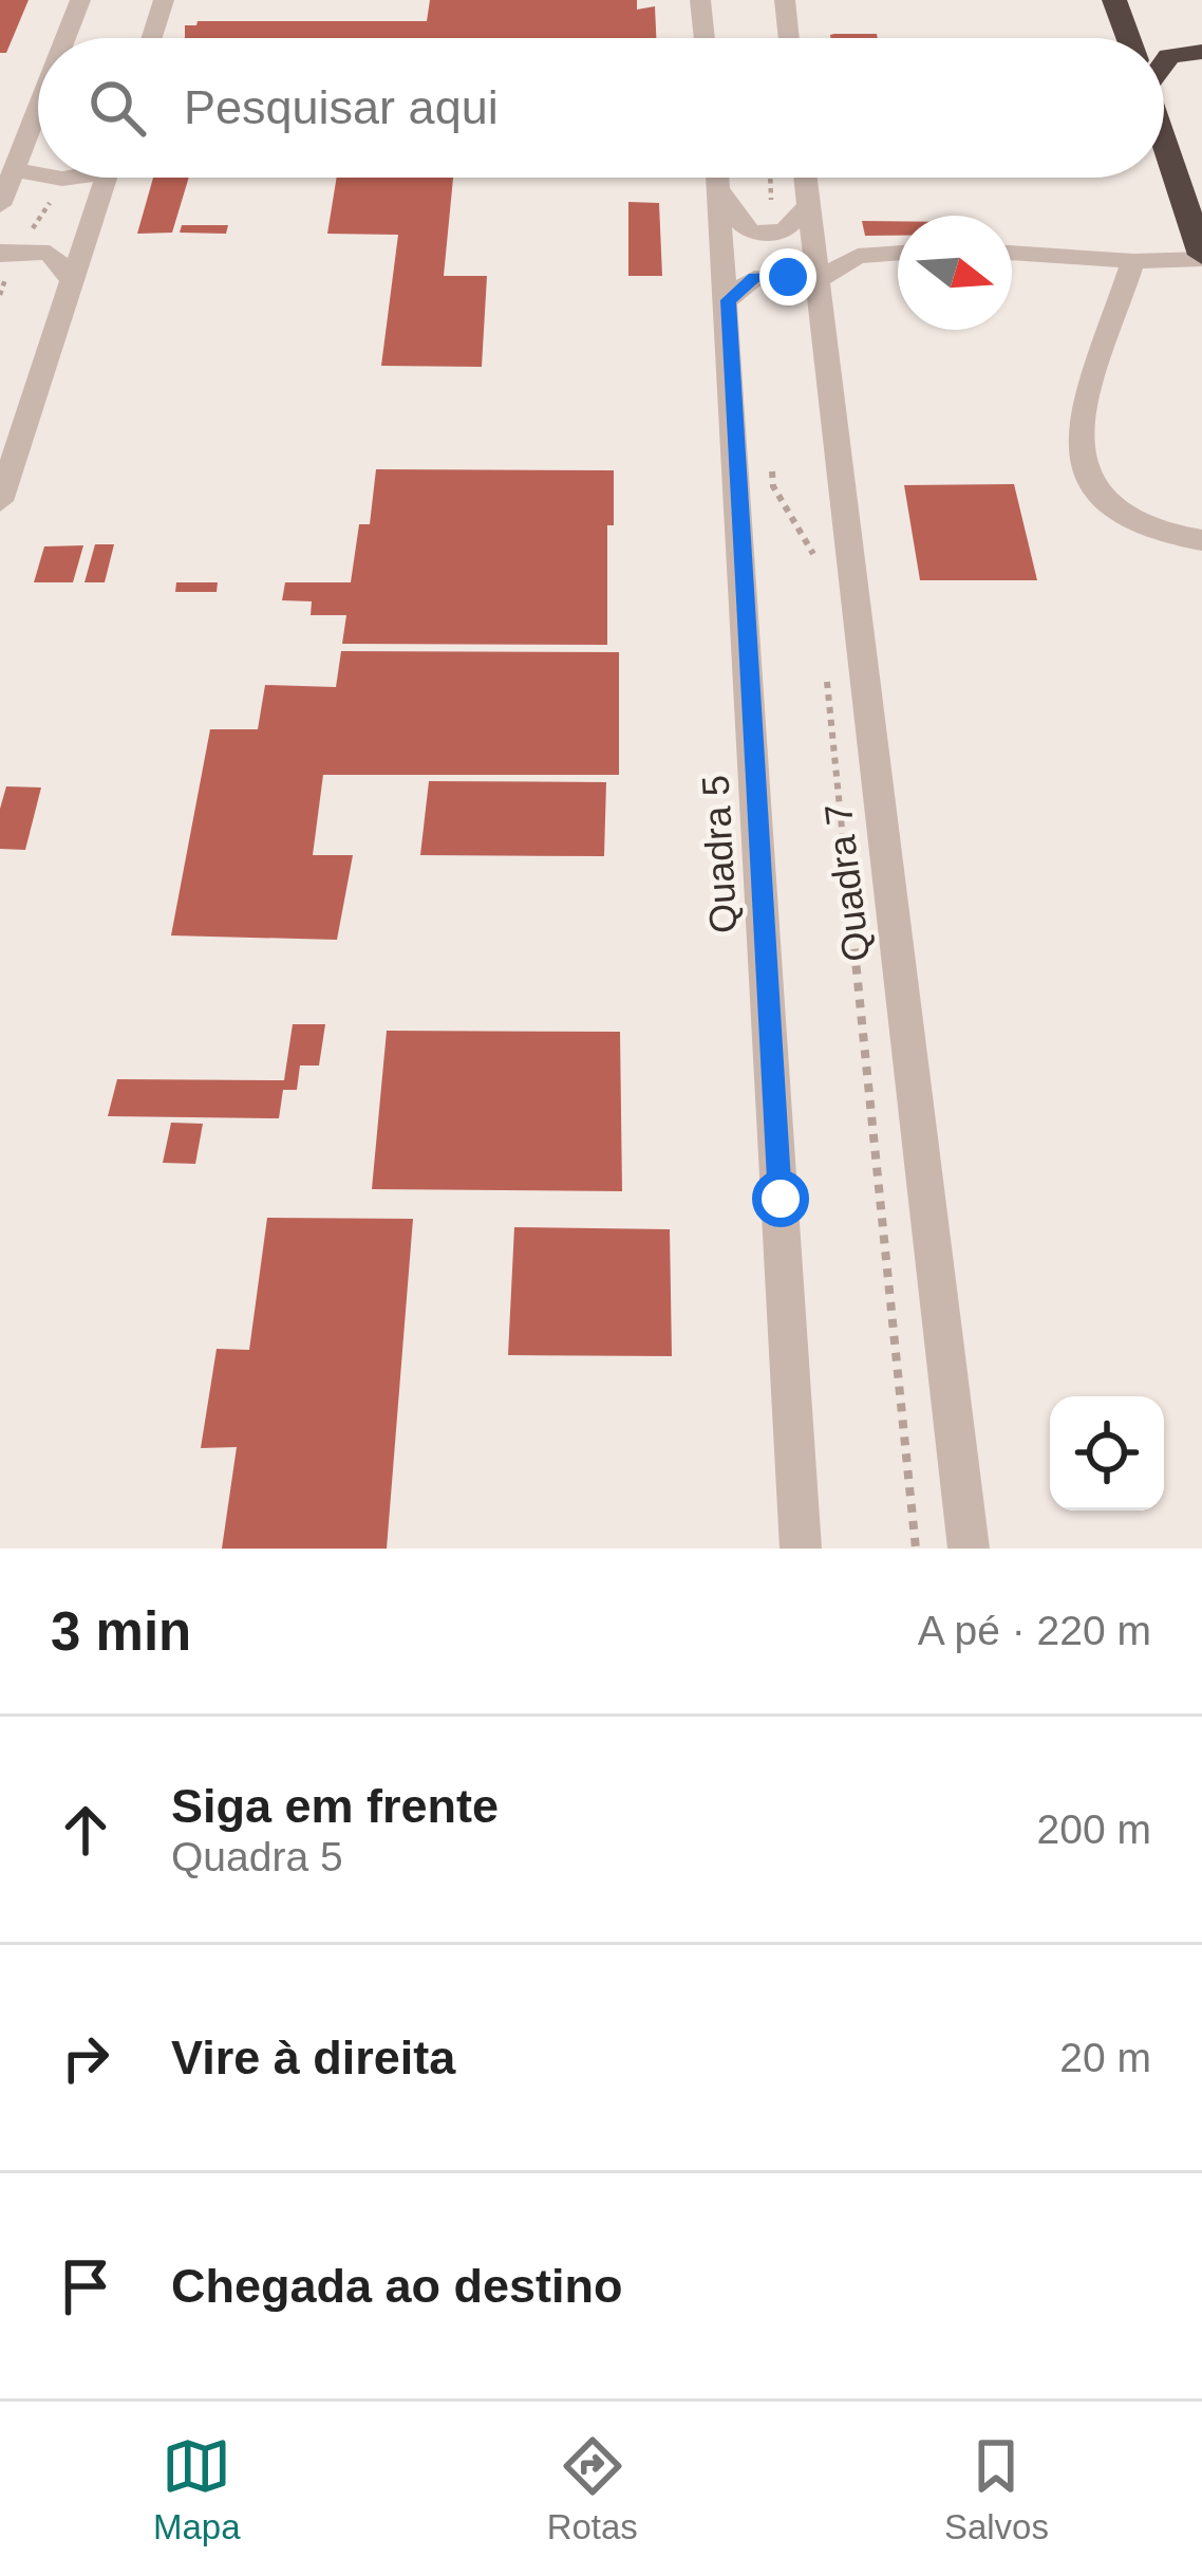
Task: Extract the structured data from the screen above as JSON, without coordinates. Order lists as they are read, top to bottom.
{
  "streets": {
    "street": ["Quadra 5", "Quadra 7"]
  },
  "north": "right",
  "page": {
    "search": "Pesquisar aqui",
    "heading": ["3 min", "A pé · 220 m"],
    "list": [
      ["Siga em frente", "Quadra 5", "200 m"],
      ["Vire à direita", "20 m"],
      "Chegada ao destino"
    ],
    "nav": ["Mapa", "Rotas", "Salvos"]
  }
}
